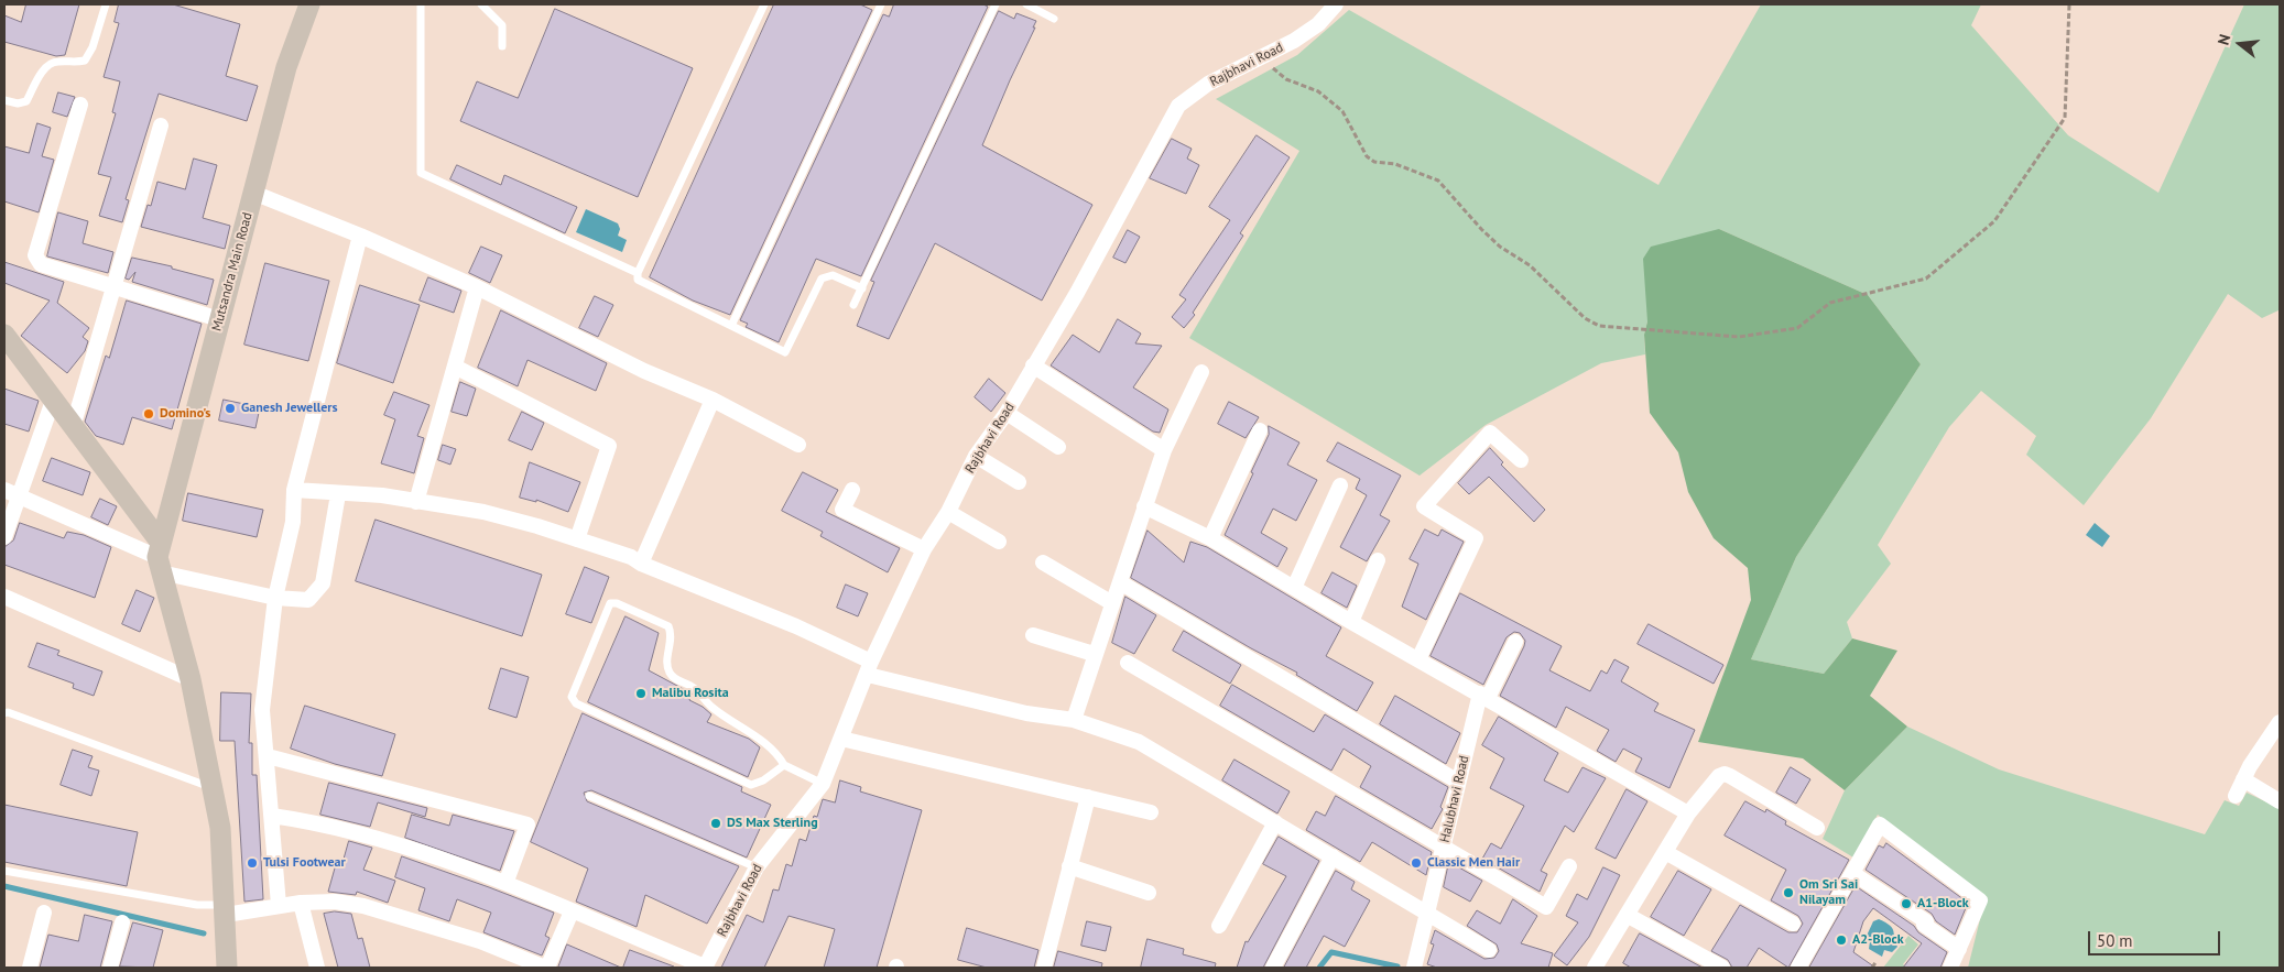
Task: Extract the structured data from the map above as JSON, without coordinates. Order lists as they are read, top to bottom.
{
  "streets": {
    "street": ["Rajbhavi Road", "Mutsandra Main Road", "Halubhavi Road"]
  },
  "places": [
    "Ganesh Jewellers",
    "Domino's",
    "Malibu Rosita",
    "DS Max Sterling",
    "Tulsi Footwear",
    "Classic Men Hair",
    "Om Sri Sai Nilayam",
    "A1-Block",
    "A2-Block"
  ],
  "scale_bar": "50 m",
  "north": "left"
}
